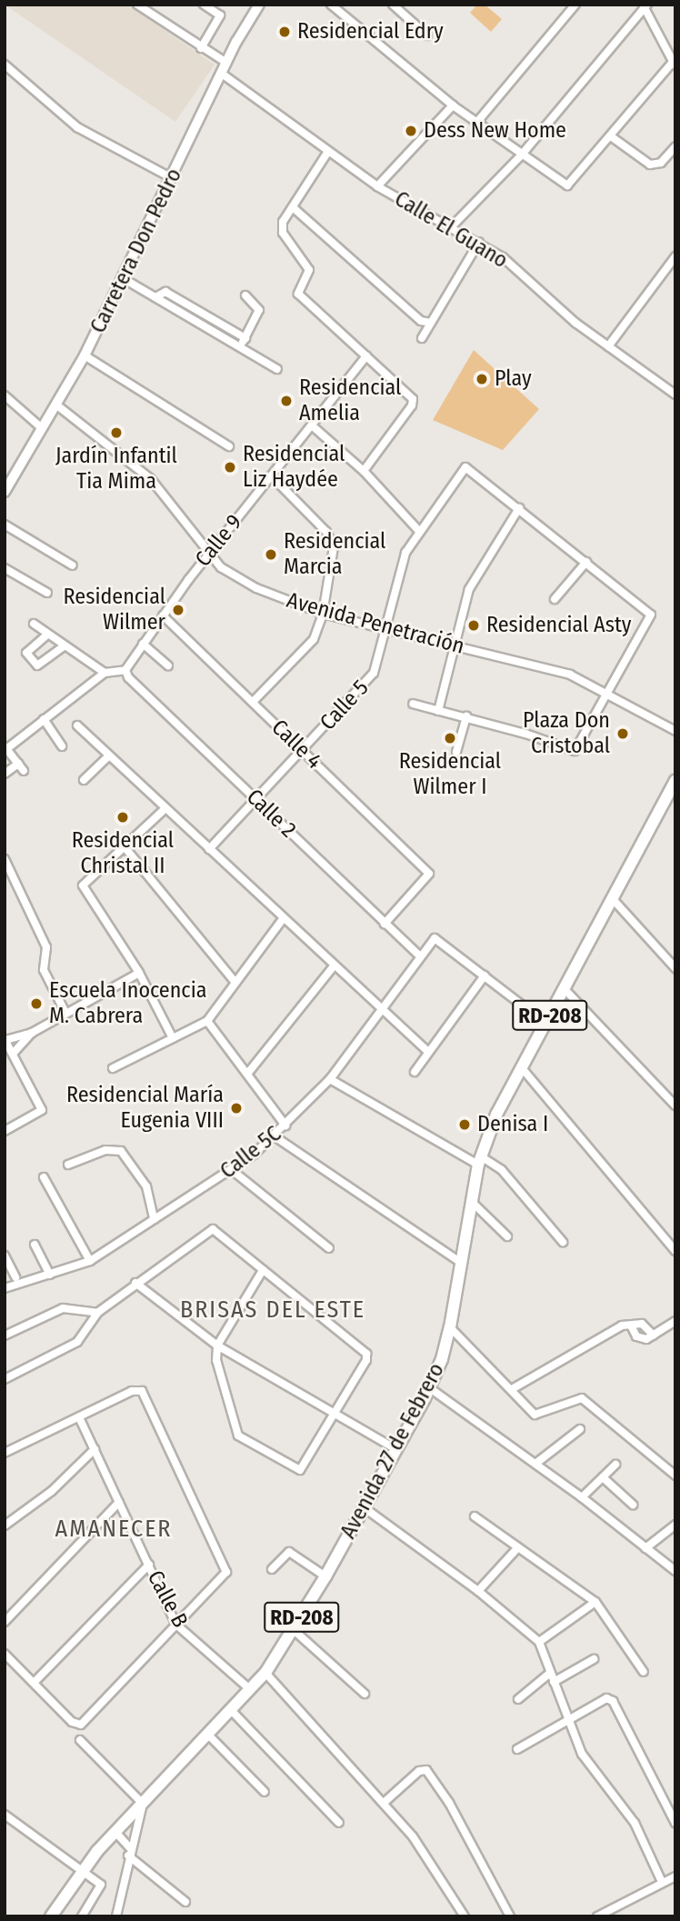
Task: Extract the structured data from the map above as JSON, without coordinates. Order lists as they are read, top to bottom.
{
  "streets": {
    "main road": ["RD-208", "Avenida 27 de Febrero"],
    "street": [
      "Calle El Guano",
      "Carretera Don Pedro",
      "Calle 9",
      "Avenida Penetración",
      "Calle 5",
      "Calle 4",
      "Calle 2",
      "Calle 5C",
      "Calle B"
    ]
  },
  "crossings": [
    ["Calle El Guano", "Carretera Don Pedro"],
    ["Carretera Don Pedro", "Avenida Penetración"],
    ["Calle 9", "Avenida Penetración"],
    ["Calle 9", "Calle 4"],
    ["Calle 9", "Calle 2"],
    ["Avenida Penetración", "Calle 5"],
    ["Calle 5", "Calle 4"],
    ["Calle 5", "Calle 2"],
    ["Calle 4", "Calle 2"],
    ["Calle 2", "Calle 5C"],
    ["Avenida 27 de Febrero", "Calle B"]
  ],
  "districts": ["BRISAS DEL ESTE", "AMANECER"],
  "places": [
    "Residencial Edry",
    "Dess New Home",
    "Play",
    "Residencial Amelia",
    "Jardín Infantil Tia Mima",
    "Residencial Liz Haydée",
    "Residencial Marcia",
    "Residencial Wilmer",
    "Residencial Asty",
    "Plaza Don Cristobal",
    "Residencial Wilmer I",
    "Residencial Christal II",
    "Escuela Inocencia M. Cabrera",
    "Residencial María Eugenia VIII",
    "Denisa I"
  ]
}
